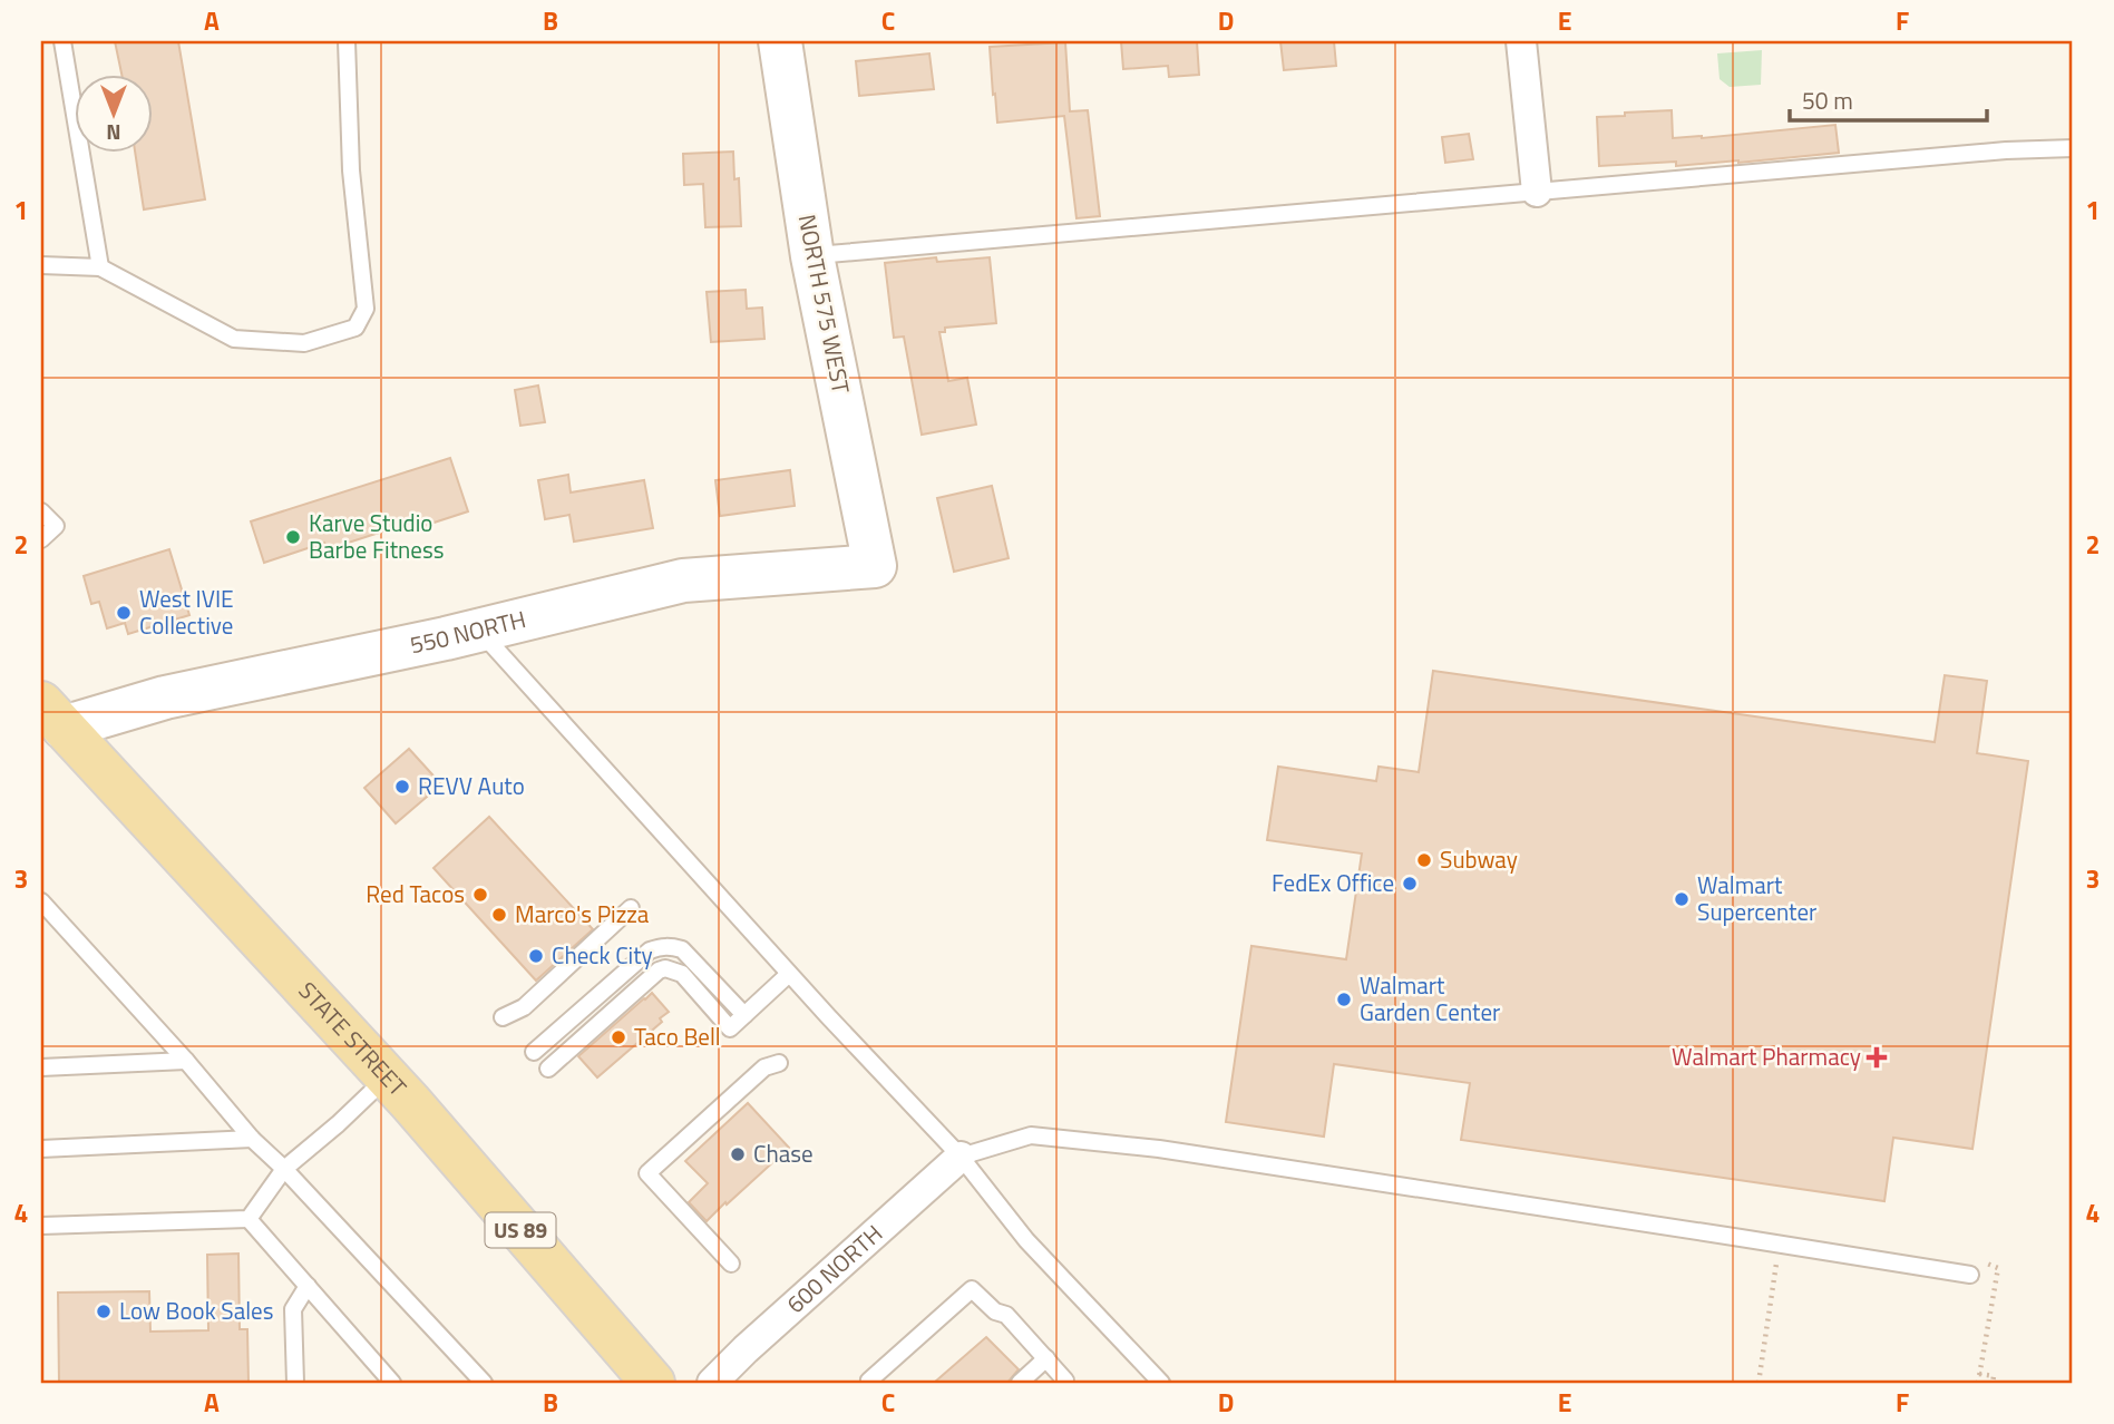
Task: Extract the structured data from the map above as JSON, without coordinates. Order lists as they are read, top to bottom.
{
  "streets": {
    "main road": ["STATE STREET", "US 89"],
    "street": ["NORTH 575 WEST", "550 NORTH", "600 NORTH"]
  },
  "crossings": [
    ["NORTH 575 WEST", "550 NORTH"],
    ["550 NORTH", "STATE STREET"]
  ],
  "places": {
    "other": [
      "Karve Studio Barbe Fitness",
      "West IVIE Collective",
      "REVV Auto",
      "Subway",
      "FedEx Office",
      "Red Tacos",
      "Walmart Supercenter",
      "Marco's Pizza",
      "Check City",
      "Walmart Garden Center",
      "Taco Bell",
      "Chase",
      "Low Book Sales"
    ],
    "health": ["Walmart Pharmacy"]
  },
  "scale_bar": "50 m",
  "north": "bottom",
  "grid": {
    "columns": [
      "A",
      "B",
      "C",
      "D",
      "E",
      "F"
    ],
    "rows": [
      "1",
      "2",
      "3",
      "4"
    ]
  }
}
